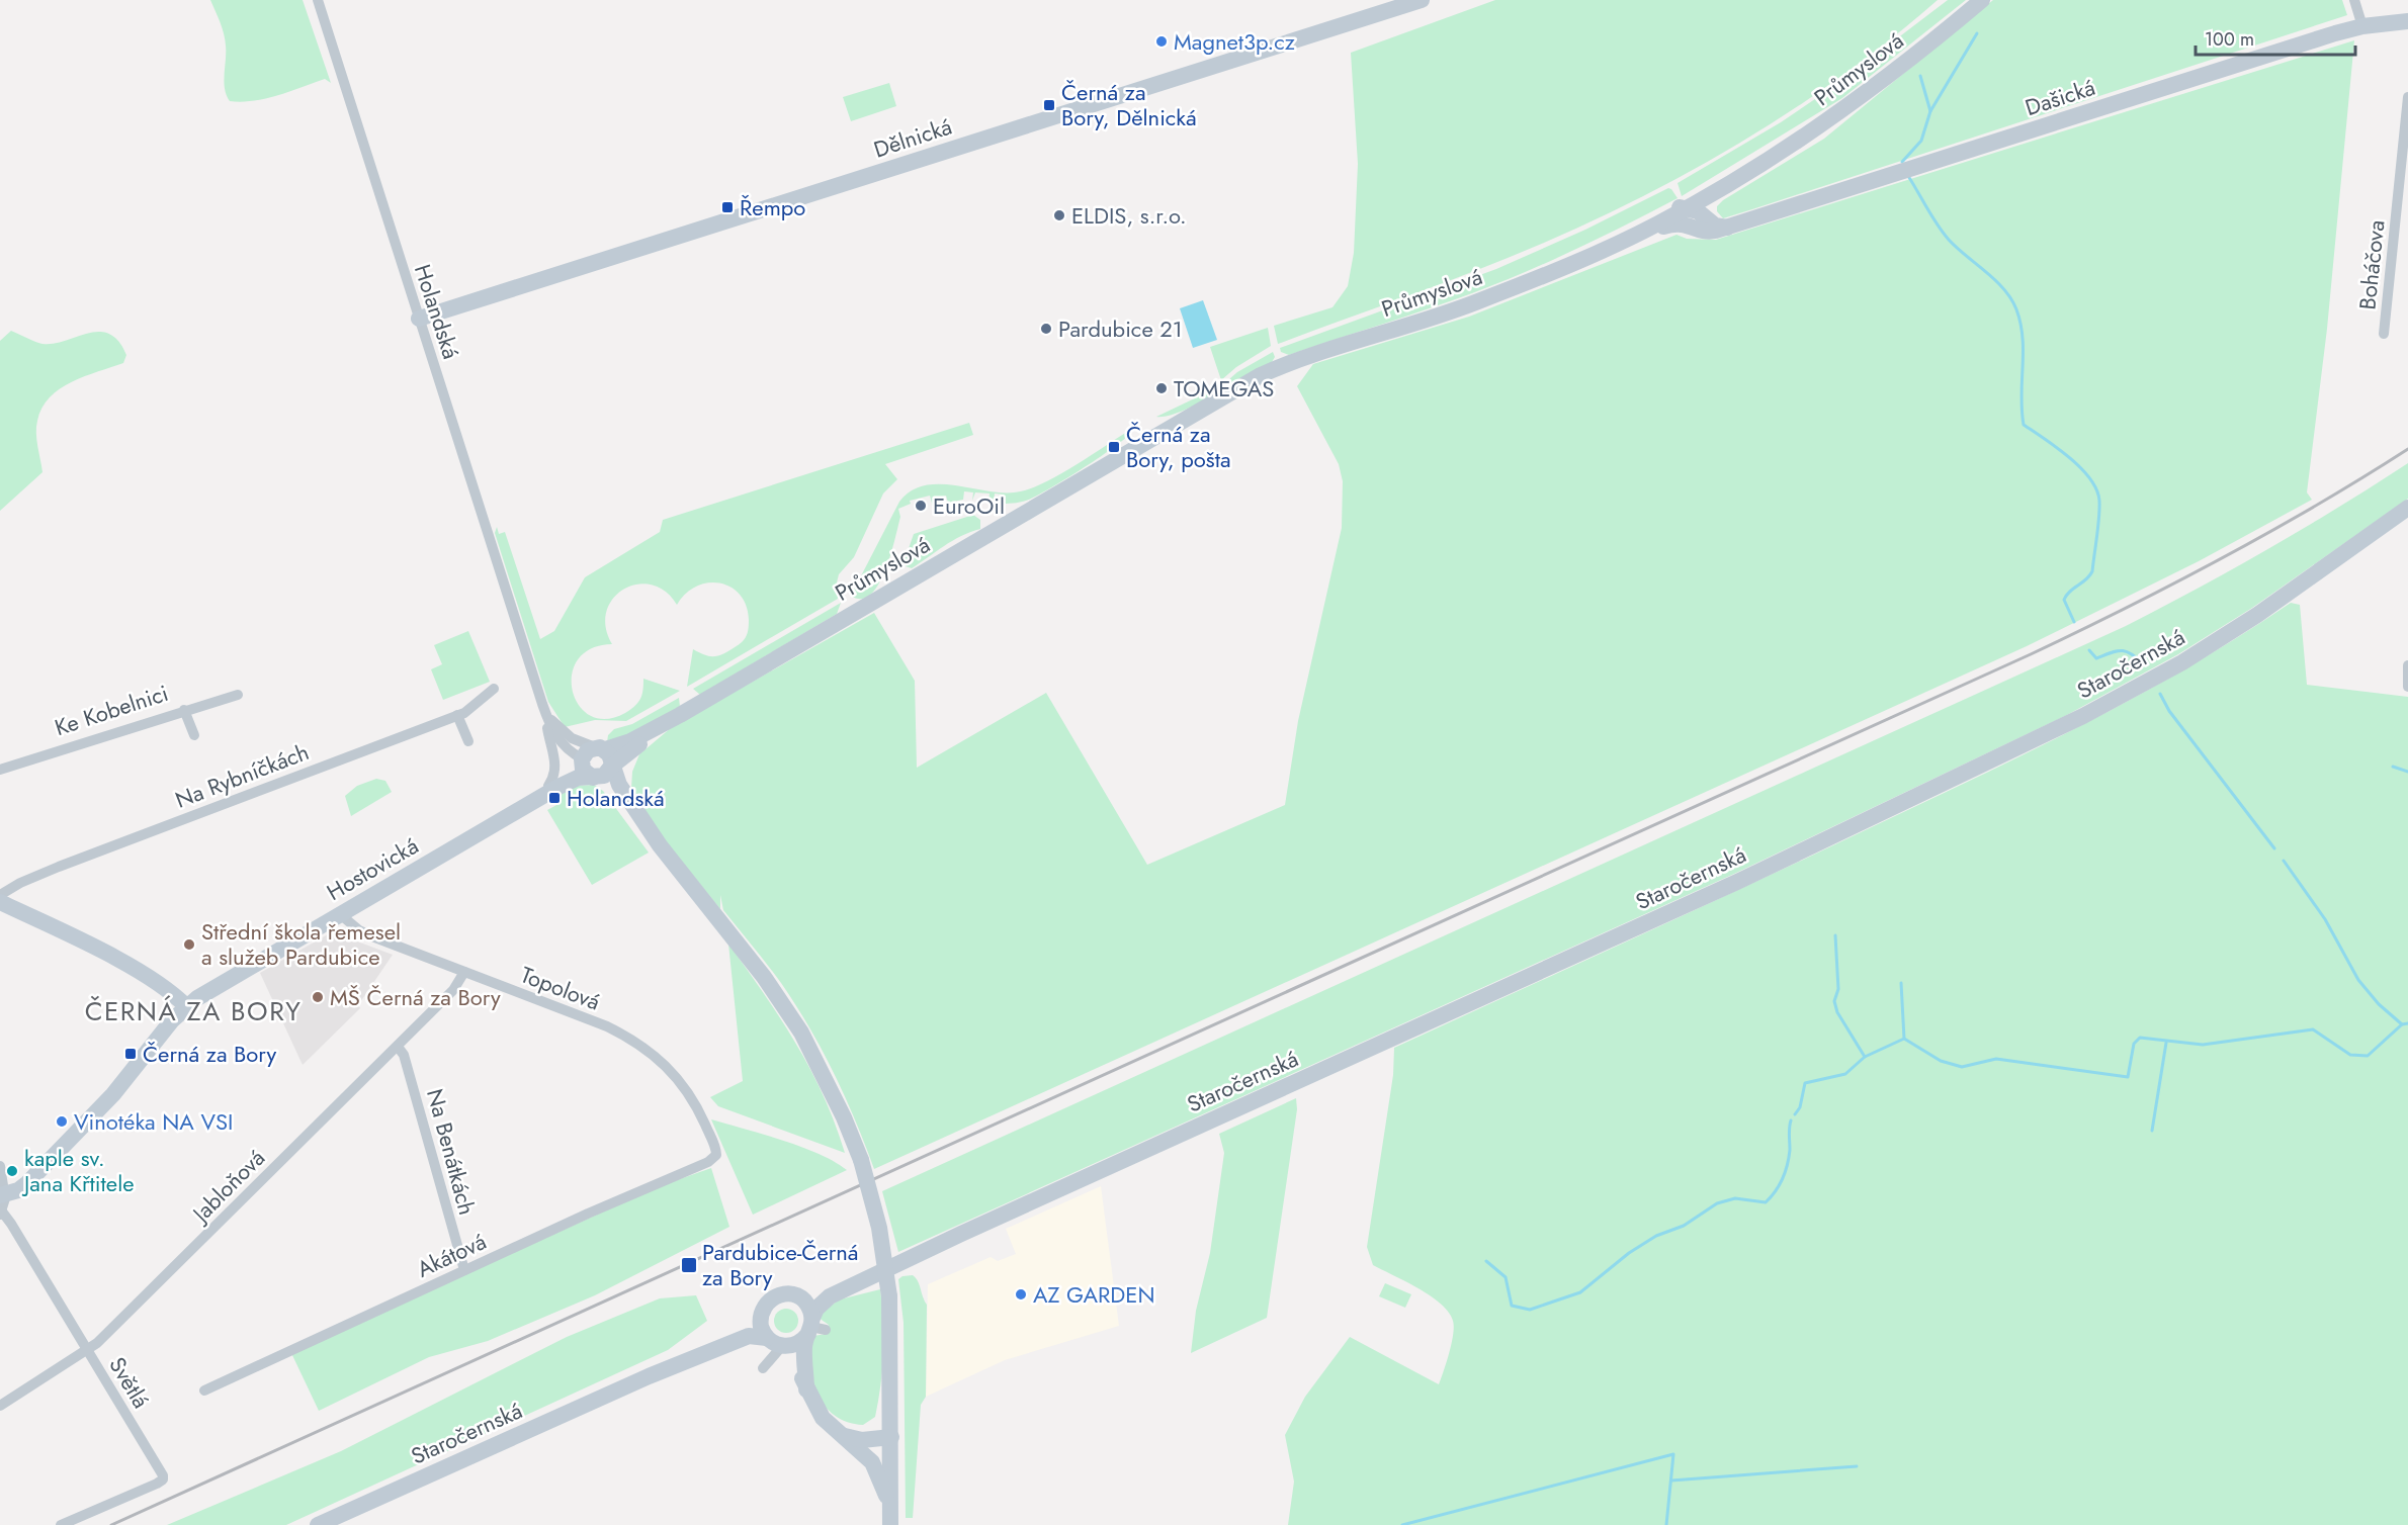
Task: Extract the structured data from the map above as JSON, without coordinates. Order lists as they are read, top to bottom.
{
  "streets": {
    "main road": [
      "Průmyslová",
      "Dašická",
      "Dělnická",
      "Staročernská",
      "Hostovická"
    ],
    "street": [
      "Boháčova",
      "Holandská",
      "Ke Kobelnici",
      "Na Rybníčkách",
      "Topolová",
      "Na Benátkách",
      "Jabloňová",
      "Akátová",
      "Světlá"
    ]
  },
  "crossings": [
    ["Průmyslová", "Dašická"],
    ["Průmyslová", "Holandská"],
    ["Průmyslová", "Hostovická"],
    ["Dělnická", "Holandská"],
    ["Holandská", "Hostovická"],
    ["Hostovická", "Topolová"],
    ["Hostovická", "Světlá"],
    ["Topolová", "Jabloňová"],
    ["Topolová", "Akátová"],
    ["Na Benátkách", "Jabloňová"],
    ["Na Benátkách", "Akátová"],
    ["Jabloňová", "Světlá"]
  ],
  "districts": ["ČERNÁ ZA BORY"],
  "places": {
    "other": [
      "Magnet3p.cz",
      "ELDIS, s.r.o.",
      "Pardubice 21",
      "TOMEGAS",
      "EuroOil",
      "Střední škola řemesel a služeb Pardubice",
      "MŠ Černá za Bory",
      "Vinotéka NA VSI",
      "kaple sv. Jana Křtitele",
      "AZ GARDEN"
    ],
    "transit": [
      "Černá za Bory, Dělnická",
      "Řempo",
      "Černá za Bory, pošta",
      "Holandská",
      "Černá za Bory",
      "Pardubice-Černá za Bory"
    ]
  },
  "scale_bar": "100 m"
}
